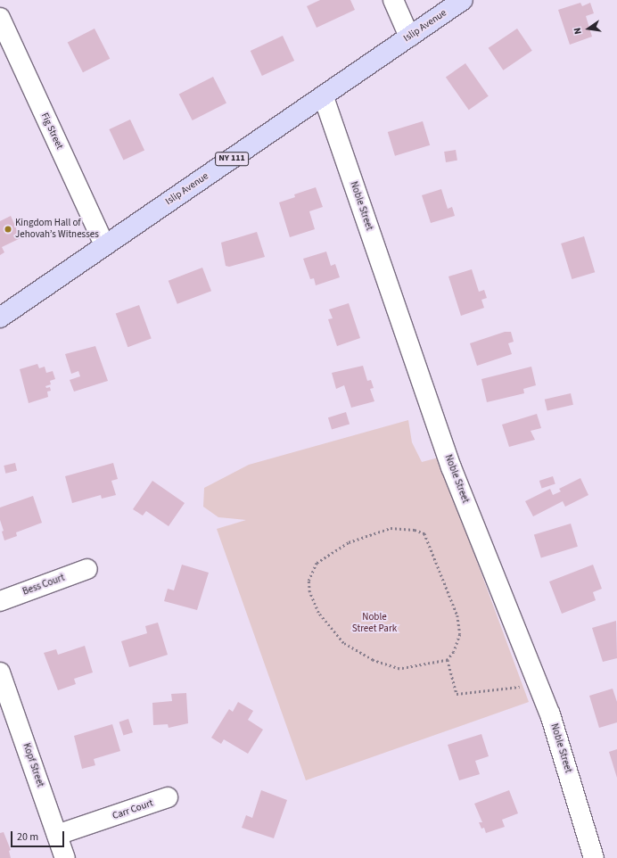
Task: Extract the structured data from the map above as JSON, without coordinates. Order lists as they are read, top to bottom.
{
  "streets": {
    "main road": ["Islip Avenue", "NY 111"],
    "street": [
      "Fig Street",
      "Noble Street",
      "Bess Court",
      "Kopf Street",
      "Carr Court"
    ]
  },
  "crossings": [
    ["Islip Avenue", "Fig Street"],
    ["Islip Avenue", "Noble Street"],
    ["Kopf Street", "Carr Court"]
  ],
  "parks": ["Noble Street Park"],
  "places": ["Kingdom Hall of Jehovah’s Witnesses"],
  "scale_bar": "20 m",
  "north": "left"
}
